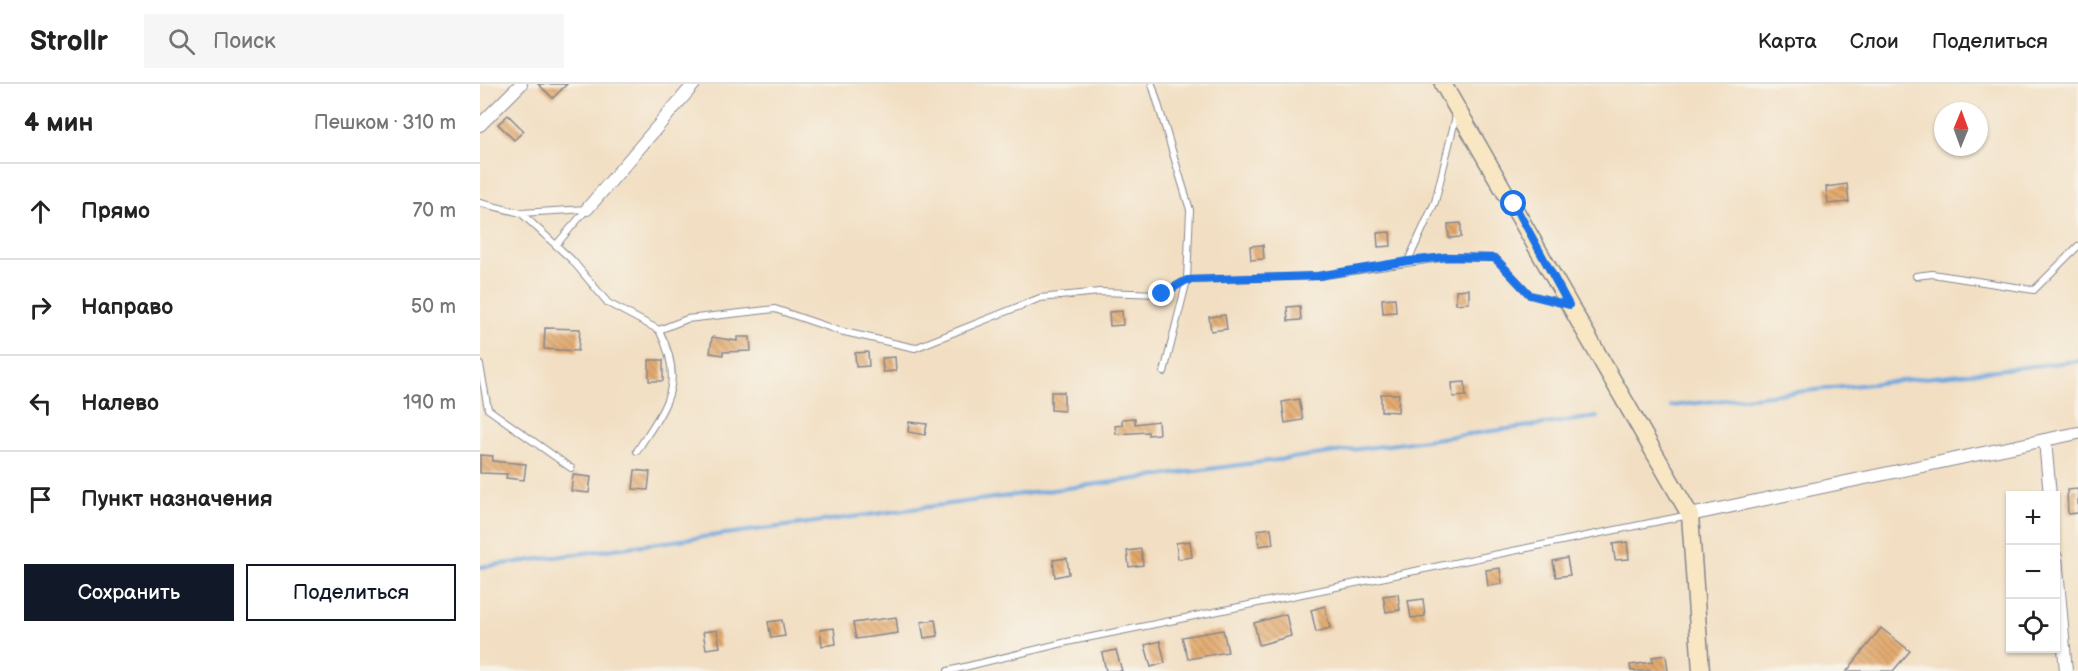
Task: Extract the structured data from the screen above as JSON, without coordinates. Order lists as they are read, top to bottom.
{
  "north": "top",
  "page": {
    "header": "Strollr",
    "search": "Поиск",
    "nav": ["Карта", "Слои", "Поделиться"],
    "heading": ["4 мин", "Пешком · 310 m"],
    "list": [
      ["Прямо", "70 m"],
      ["Направо", "50 m"],
      ["Налево", "190 m"],
      "Пункт назначения"
    ],
    "map_buttons": ["+", "−"],
    "buttons": ["Сохранить", "Поделиться"]
  }
}
